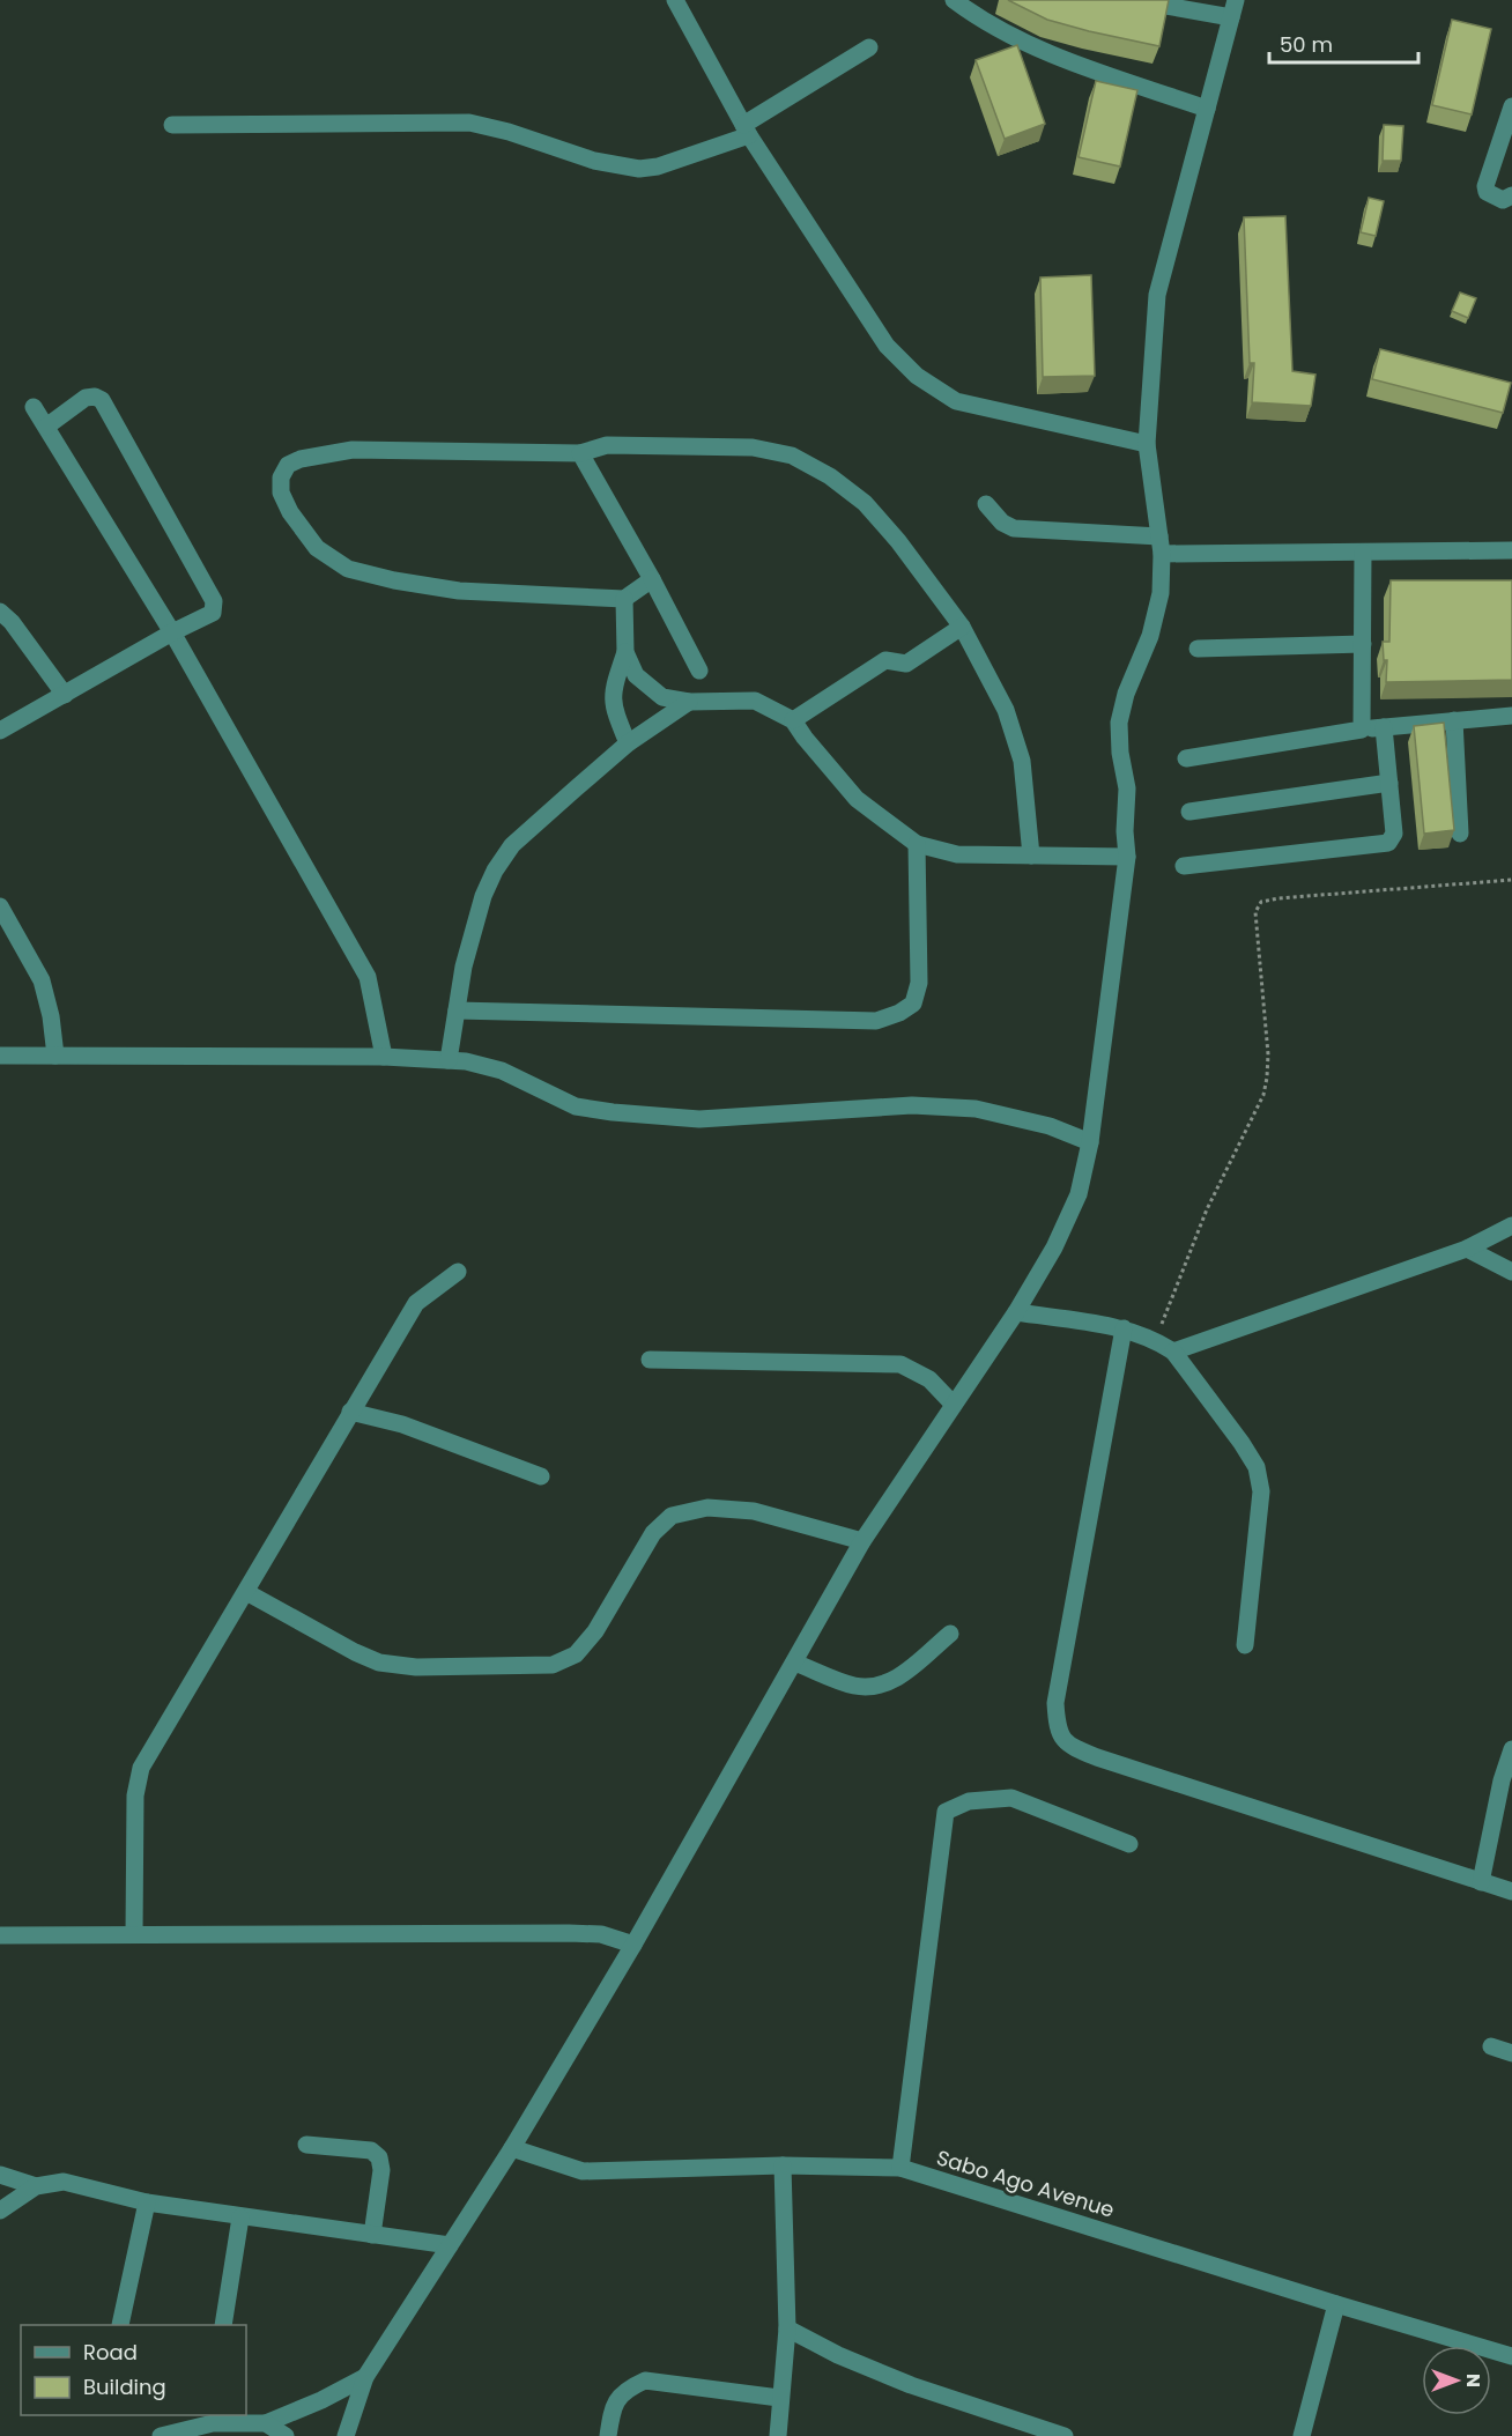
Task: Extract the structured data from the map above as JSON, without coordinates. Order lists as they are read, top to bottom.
{
  "streets": {
    "street": ["Sabo Ago Avenue"]
  },
  "legend": ["Road", "Building"],
  "scale_bar": "50 m",
  "north": "right"
}
